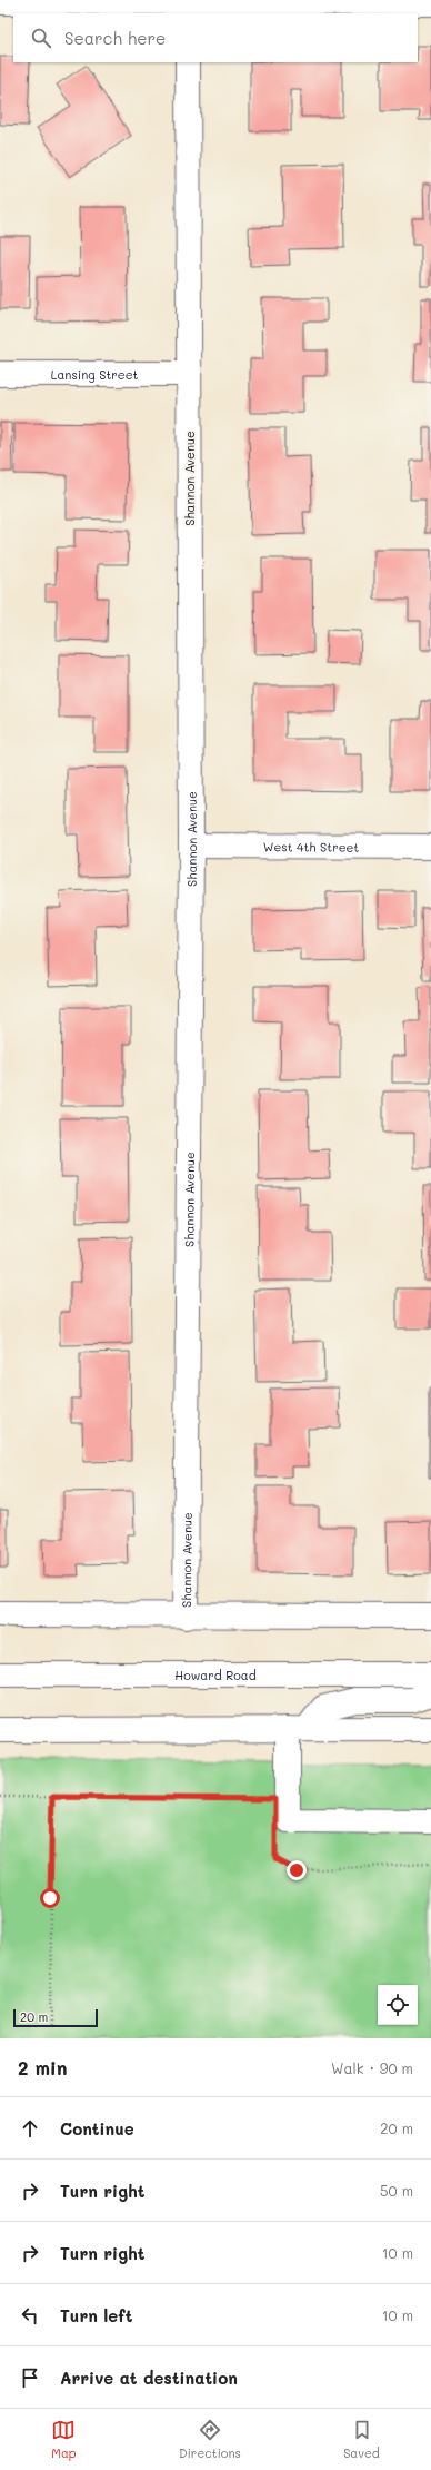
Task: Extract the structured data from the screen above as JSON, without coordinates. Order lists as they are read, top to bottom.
{
  "streets": {
    "street": [
      "Lansing Street",
      "Shannon Avenue",
      "West 4th Street",
      "Howard Road"
    ]
  },
  "crossings": [
    ["Lansing Street", "Shannon Avenue"],
    ["Shannon Avenue", "West 4th Street"]
  ],
  "scale_bar": "20 m",
  "page": {
    "search": "Search here",
    "scale": "20 m",
    "heading": ["2 min", "Walk · 90 m"],
    "list": [
      ["Continue", "20 m"],
      ["Turn right", "50 m"],
      ["Turn right", "10 m"],
      ["Turn left", "10 m"],
      "Arrive at destination"
    ],
    "nav": ["Map", "Directions", "Saved"]
  }
}
